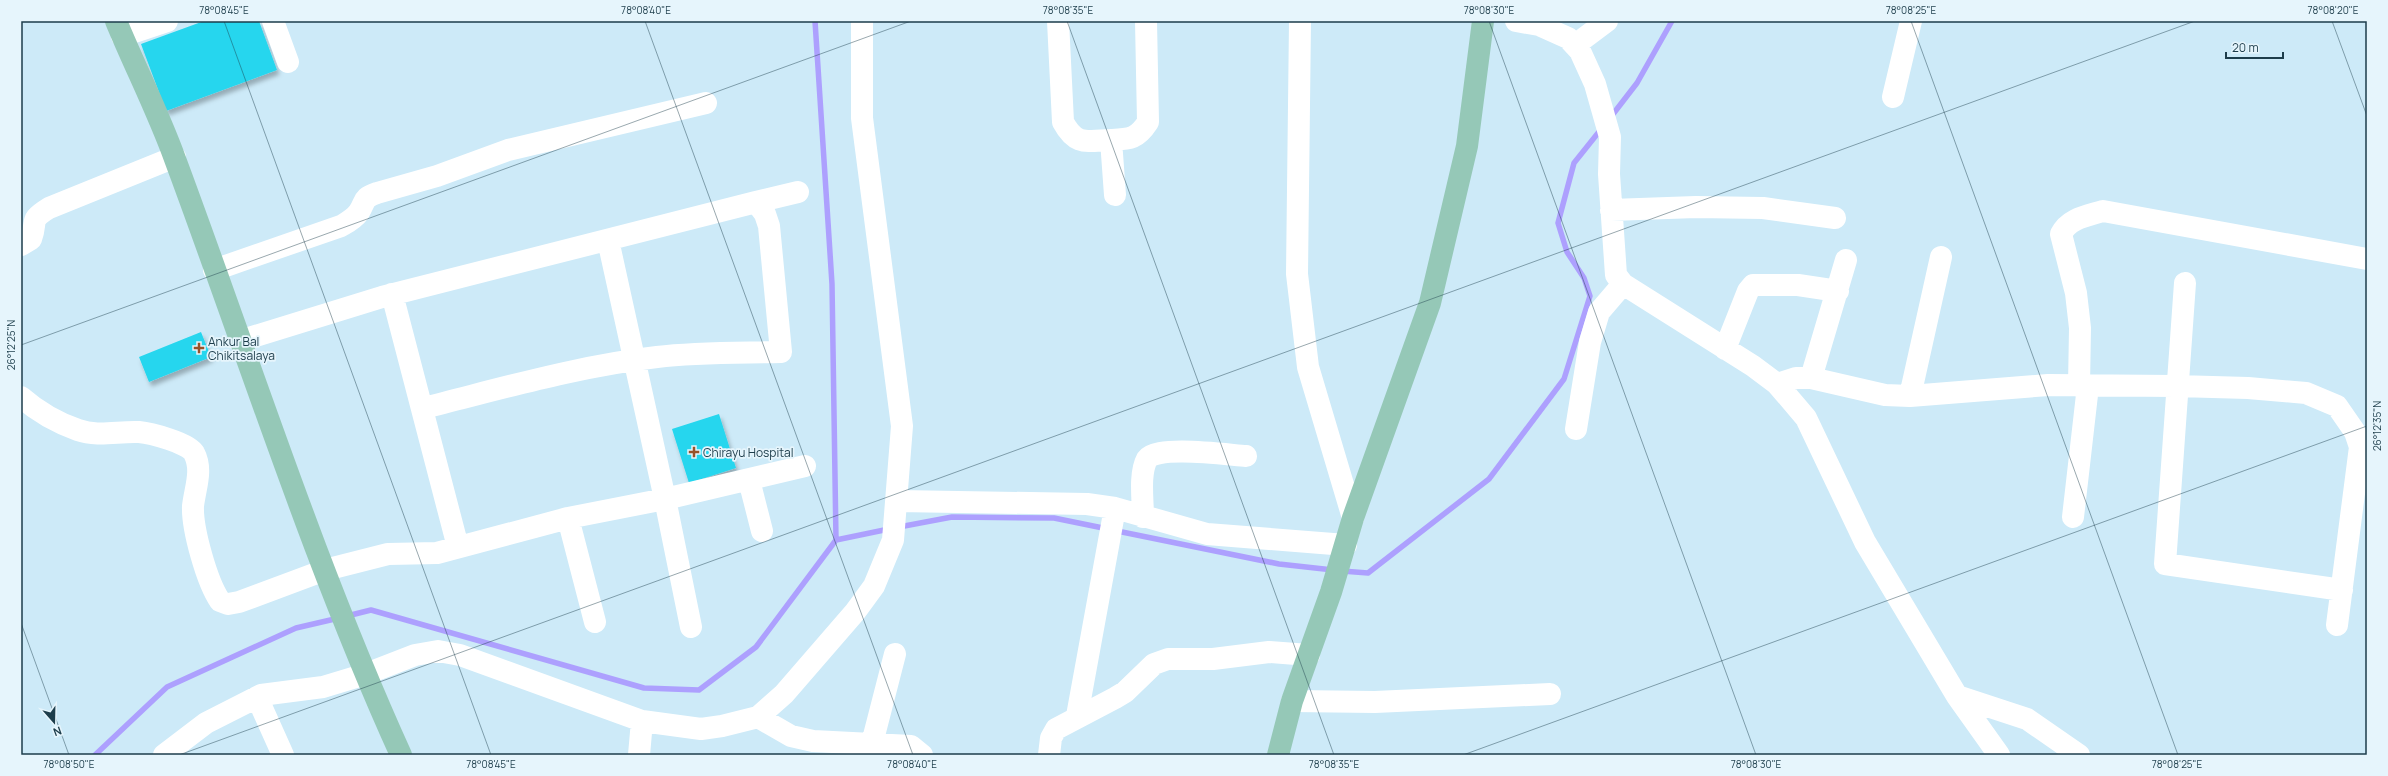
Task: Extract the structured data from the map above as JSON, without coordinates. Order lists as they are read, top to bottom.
{
  "places": {
    "health": ["Ankur Bal Chikitsalaya", "Chirayu Hospital"]
  },
  "scale_bar": "20 m",
  "north": "bottom",
  "coordinates": [
    "78°08'45\"E",
    "78°08'40\"E",
    "78°08'35\"E",
    "78°08'30\"E",
    "78°08'25\"E",
    "78°08'20\"E",
    "26°12'25\"N",
    "26°12'35\"N",
    "78°08'50\"E"
  ]
}
